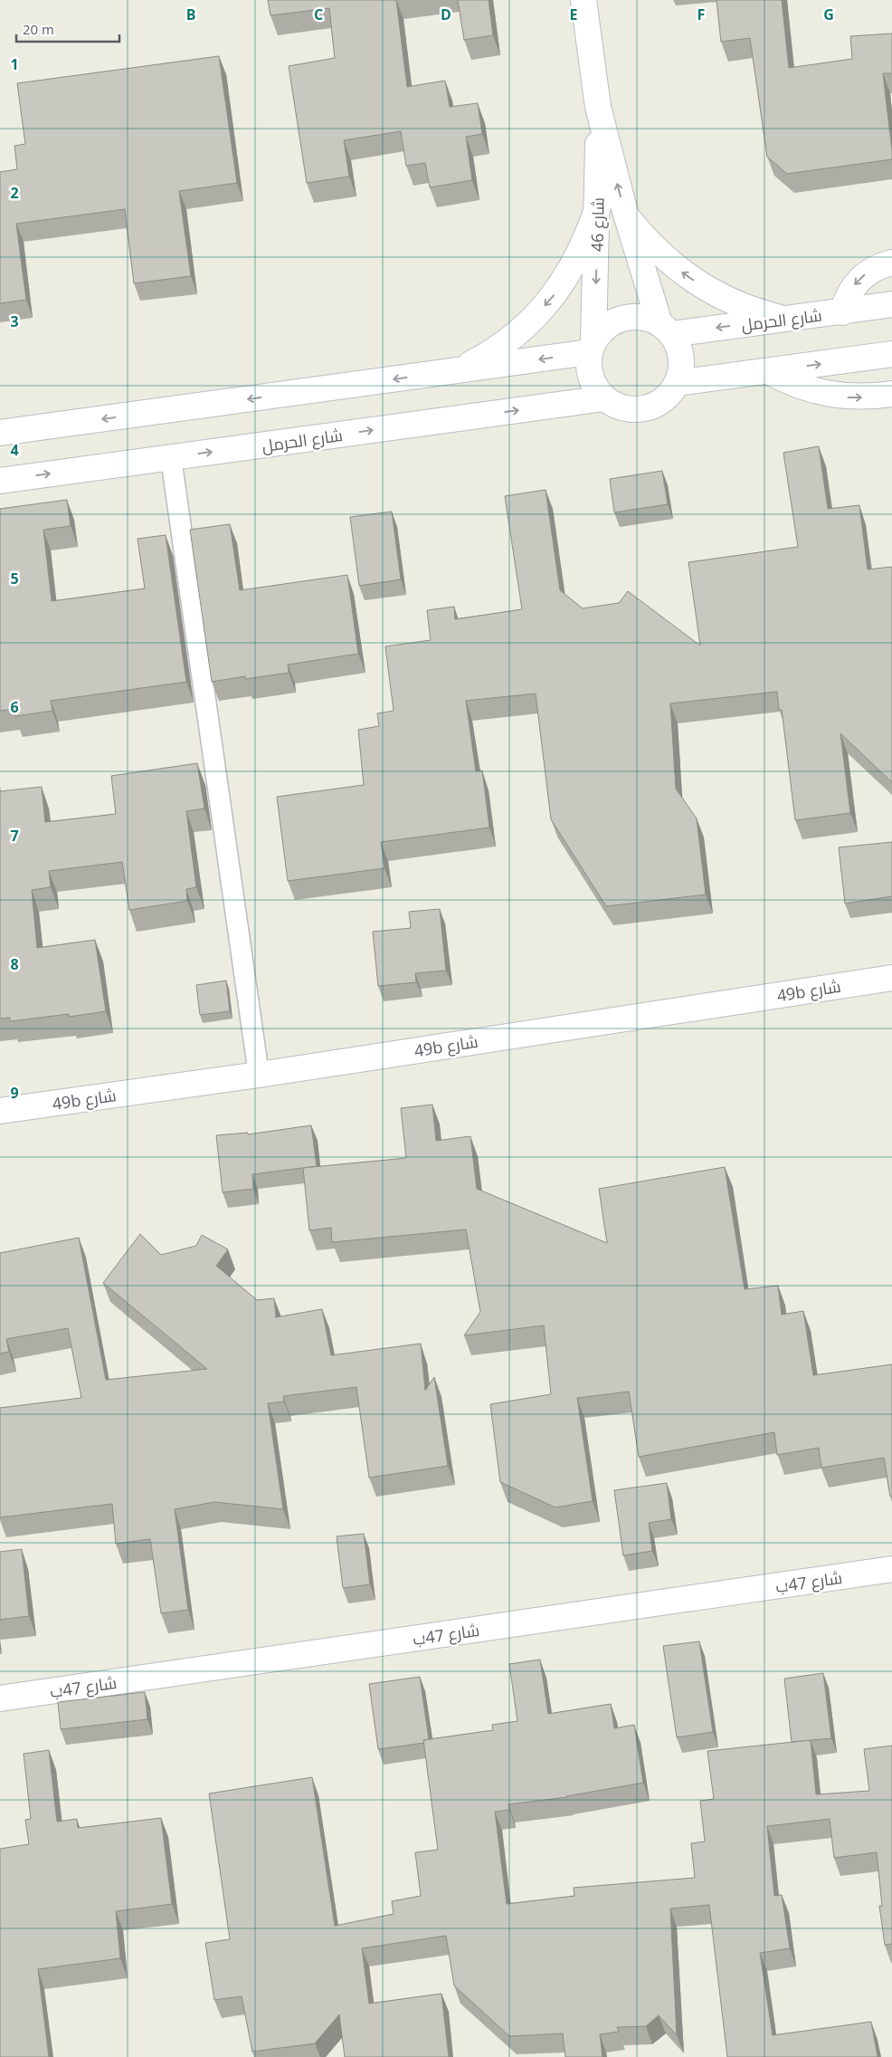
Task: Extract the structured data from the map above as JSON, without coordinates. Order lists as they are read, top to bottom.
{
  "streets": {
    "street": [
      "شارع 46",
      "شارع الحرمل",
      "49b شارع",
      "شارع 47ب"
    ]
  },
  "crossings": [
    ["شارع 46", "شارع الحرمل"]
  ],
  "scale_bar": "20 m",
  "grid": {
    "columns": [
      "B",
      "C",
      "D",
      "E",
      "F",
      "G"
    ],
    "rows": [
      "1",
      "2",
      "3",
      "4",
      "5",
      "6",
      "7",
      "8",
      "9"
    ]
  }
}
